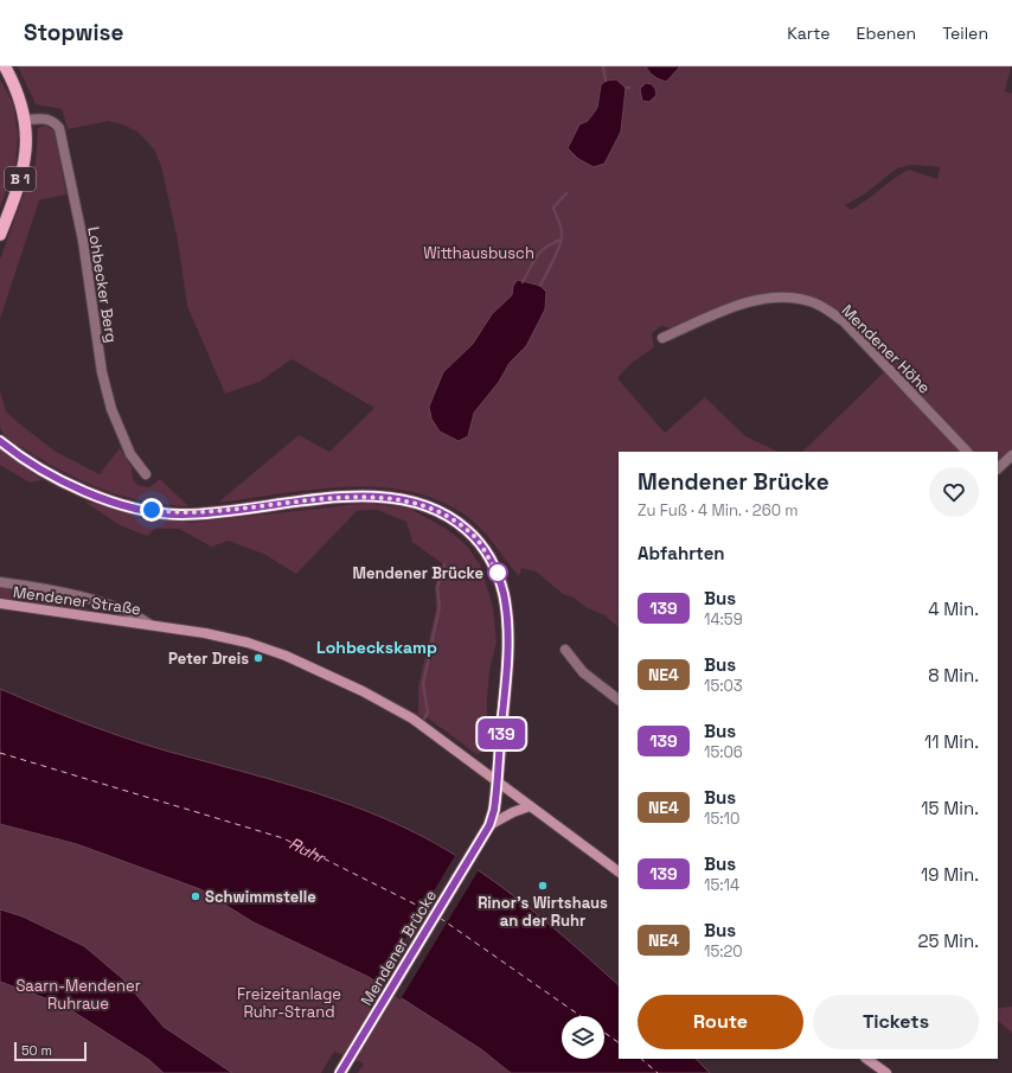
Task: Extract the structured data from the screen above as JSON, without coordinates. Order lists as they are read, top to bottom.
{
  "streets": {
    "main road": ["B 1", "Mendener Brücke"],
    "street": ["Lohbecker Berg", "Mendener Höhe", "Mendener Straße"]
  },
  "crossings": [
    ["B 1", "Lohbecker Berg"],
    ["Mendener Straße", "Mendener Brücke"]
  ],
  "districts": ["Lohbeckskamp"],
  "water": ["Ruhr"],
  "parks": ["Witthausbusch", "Saarn-Mendener Ruhraue", "Freizeitanlage Ruhr-Strand"],
  "places": [
    "Mendener Brücke",
    "Peter Dreis",
    "Rinor's Wirtshaus an der Ruhr",
    "Schwimmstelle"
  ],
  "lines": ["bus line 139"],
  "scale_bar": "50 m",
  "page": {
    "header": "Stopwise",
    "nav": ["Karte", "Ebenen", "Teilen"],
    "on_map": "139",
    "heading": [
      ["Mendener Brücke", "Zu Fuß · 4 Min. · 260 m"],
      "Abfahrten"
    ],
    "list": [
      {
        "mark": "139",
        "name": "Bus",
        "note": "14:59",
        "value": "4 Min."
      },
      {
        "mark": "NE4",
        "name": "Bus",
        "note": "15:03",
        "value": "8 Min."
      },
      {
        "mark": "139",
        "name": "Bus",
        "note": "15:06",
        "value": "11 Min."
      },
      {
        "mark": "NE4",
        "name": "Bus",
        "note": "15:10",
        "value": "15 Min."
      },
      {
        "mark": "139",
        "name": "Bus",
        "note": "15:14",
        "value": "19 Min."
      },
      {
        "mark": "NE4",
        "name": "Bus",
        "note": "15:20",
        "value": "25 Min."
      }
    ],
    "buttons": ["Route", "Tickets"],
    "scale": "50 m"
  }
}
